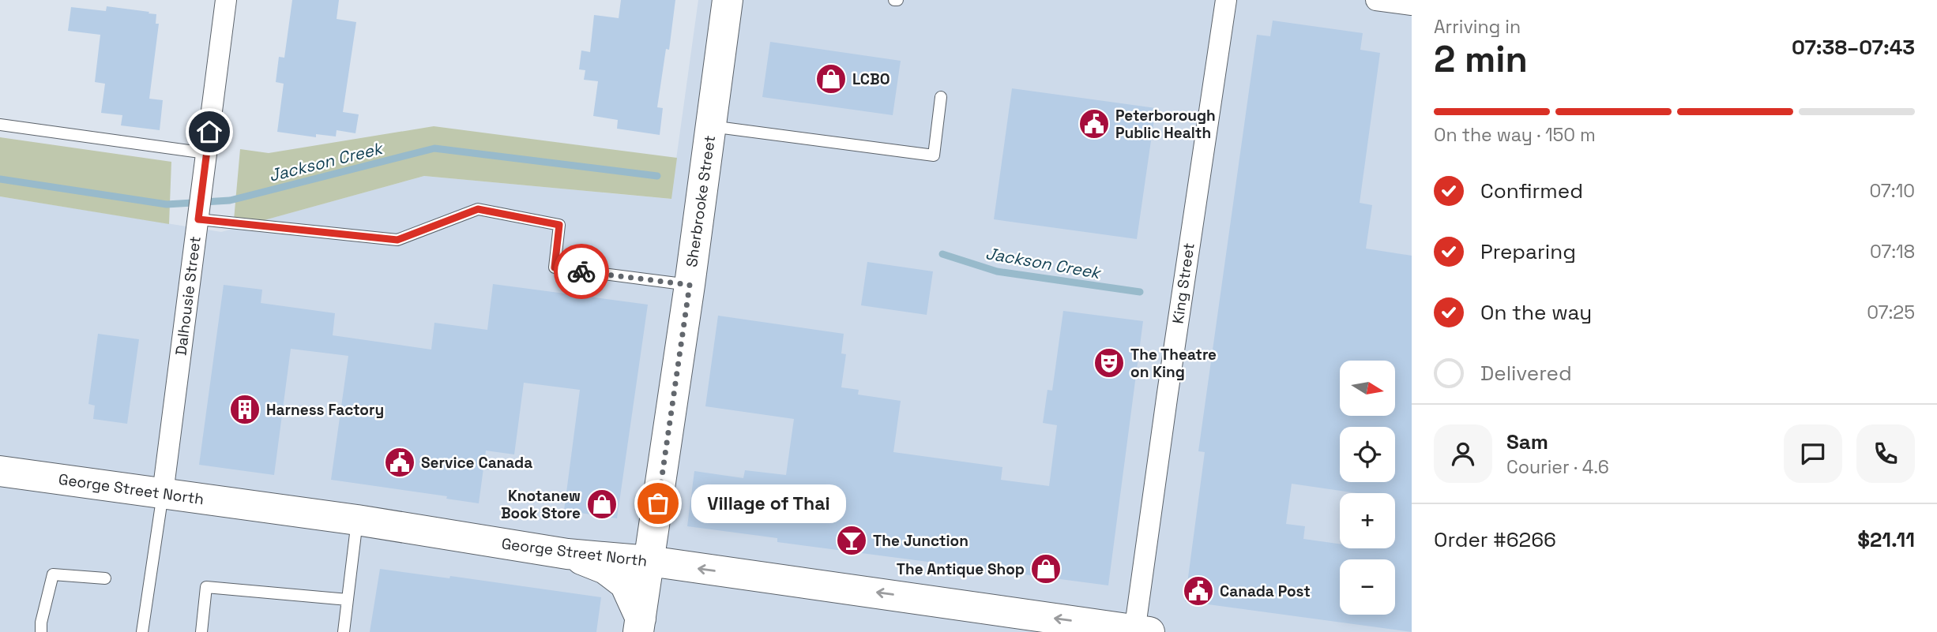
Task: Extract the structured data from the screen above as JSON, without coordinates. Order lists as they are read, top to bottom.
{
  "streets": {
    "main road": ["Sherbrooke Street", "George Street North"],
    "street": ["King Street", "Dalhousie Street"]
  },
  "crossings": [
    ["Sherbrooke Street", "George Street North"],
    ["King Street", "George Street North"],
    ["Dalhousie Street", "George Street North"]
  ],
  "one_way": ["George Street North"],
  "water": ["Jackson Creek"],
  "places": {
    "shop": ["LCBO", "Knotanew Book Store", "The Antique Shop"],
    "public building": ["Peterborough Public Health", "Service Canada", "Canada Post"],
    "theatre": ["The Theatre on King"],
    "building": ["Harness Factory"],
    "other": ["Village of Thai"],
    "bar": ["The Junction"]
  },
  "north": "right",
  "page": {
    "heading": ["2 min", "Arriving in", "07:38–07:43"],
    "panel": [
      "Sam",
      "Courier · 4.6",
      "Order #6266",
      "$21.11"
    ],
    "bar": "On the way · 150 m",
    "list": [
      ["Confirmed", "07:10"],
      ["Preparing", "07:18"],
      ["On the way", "07:25"],
      "Delivered"
    ],
    "map_buttons": ["+", "−"],
    "bubble": "Village of Thai"
  }
}
